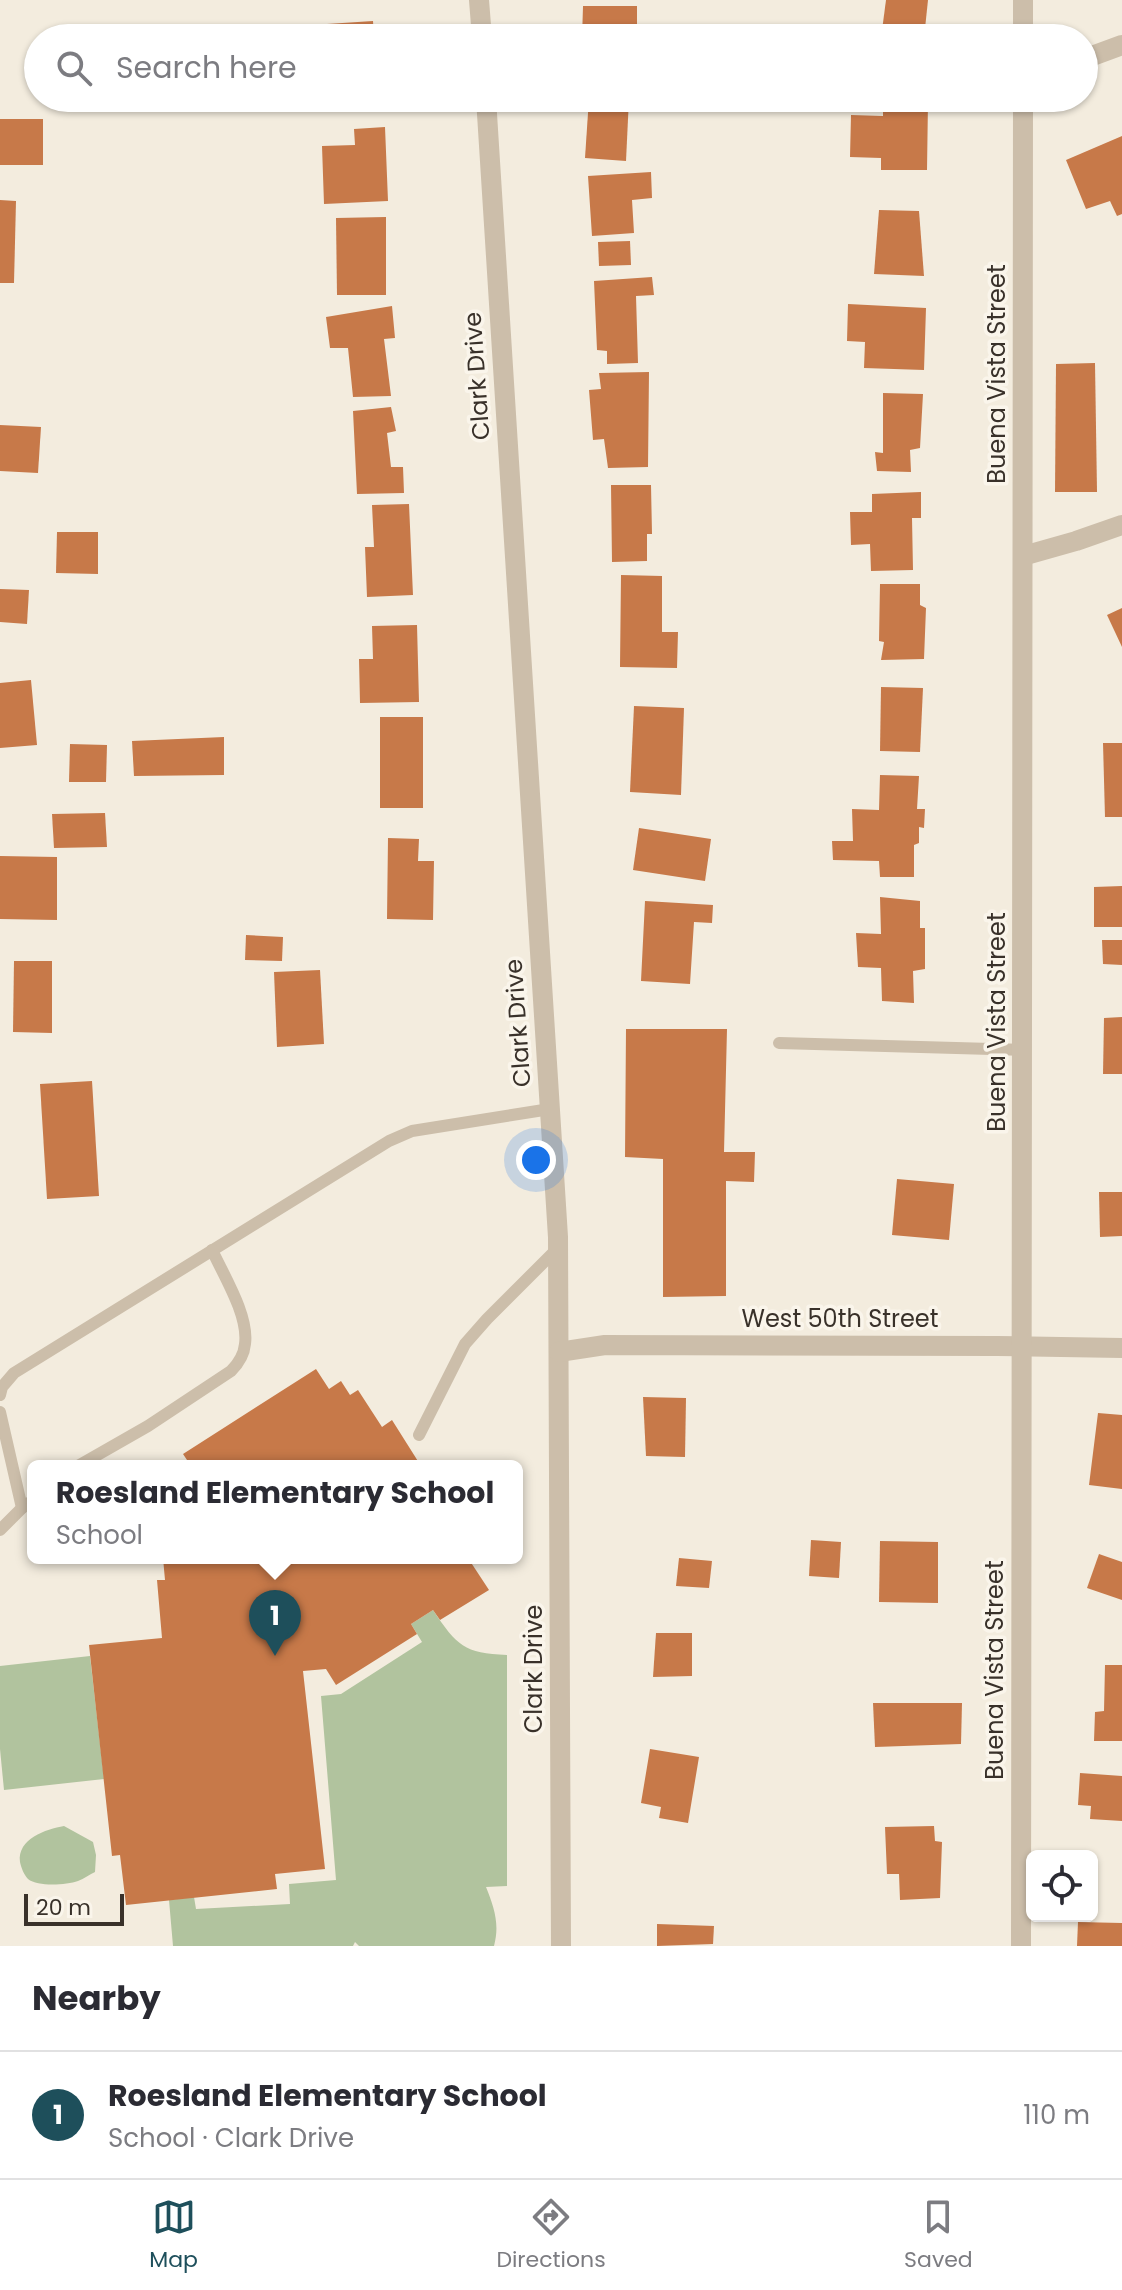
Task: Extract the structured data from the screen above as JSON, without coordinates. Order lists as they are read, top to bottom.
{
  "streets": {
    "street": ["Buena Vista Street", "Clark Drive", "West 50th Street"]
  },
  "crossings": [
    ["Buena Vista Street", "West 50th Street"],
    ["Clark Drive", "West 50th Street"]
  ],
  "scale_bar": "20 m",
  "page": {
    "search": "Search here",
    "popup": ["Roesland Elementary School", "School"],
    "pins": "1",
    "scale": "20 m",
    "heading": "Nearby",
    "list": [
      {
        "mark": "1",
        "name": "Roesland Elementary School",
        "note": "School · Clark Drive",
        "value": "110 m"
      }
    ],
    "nav": ["Map", "Directions", "Saved"]
  }
}
